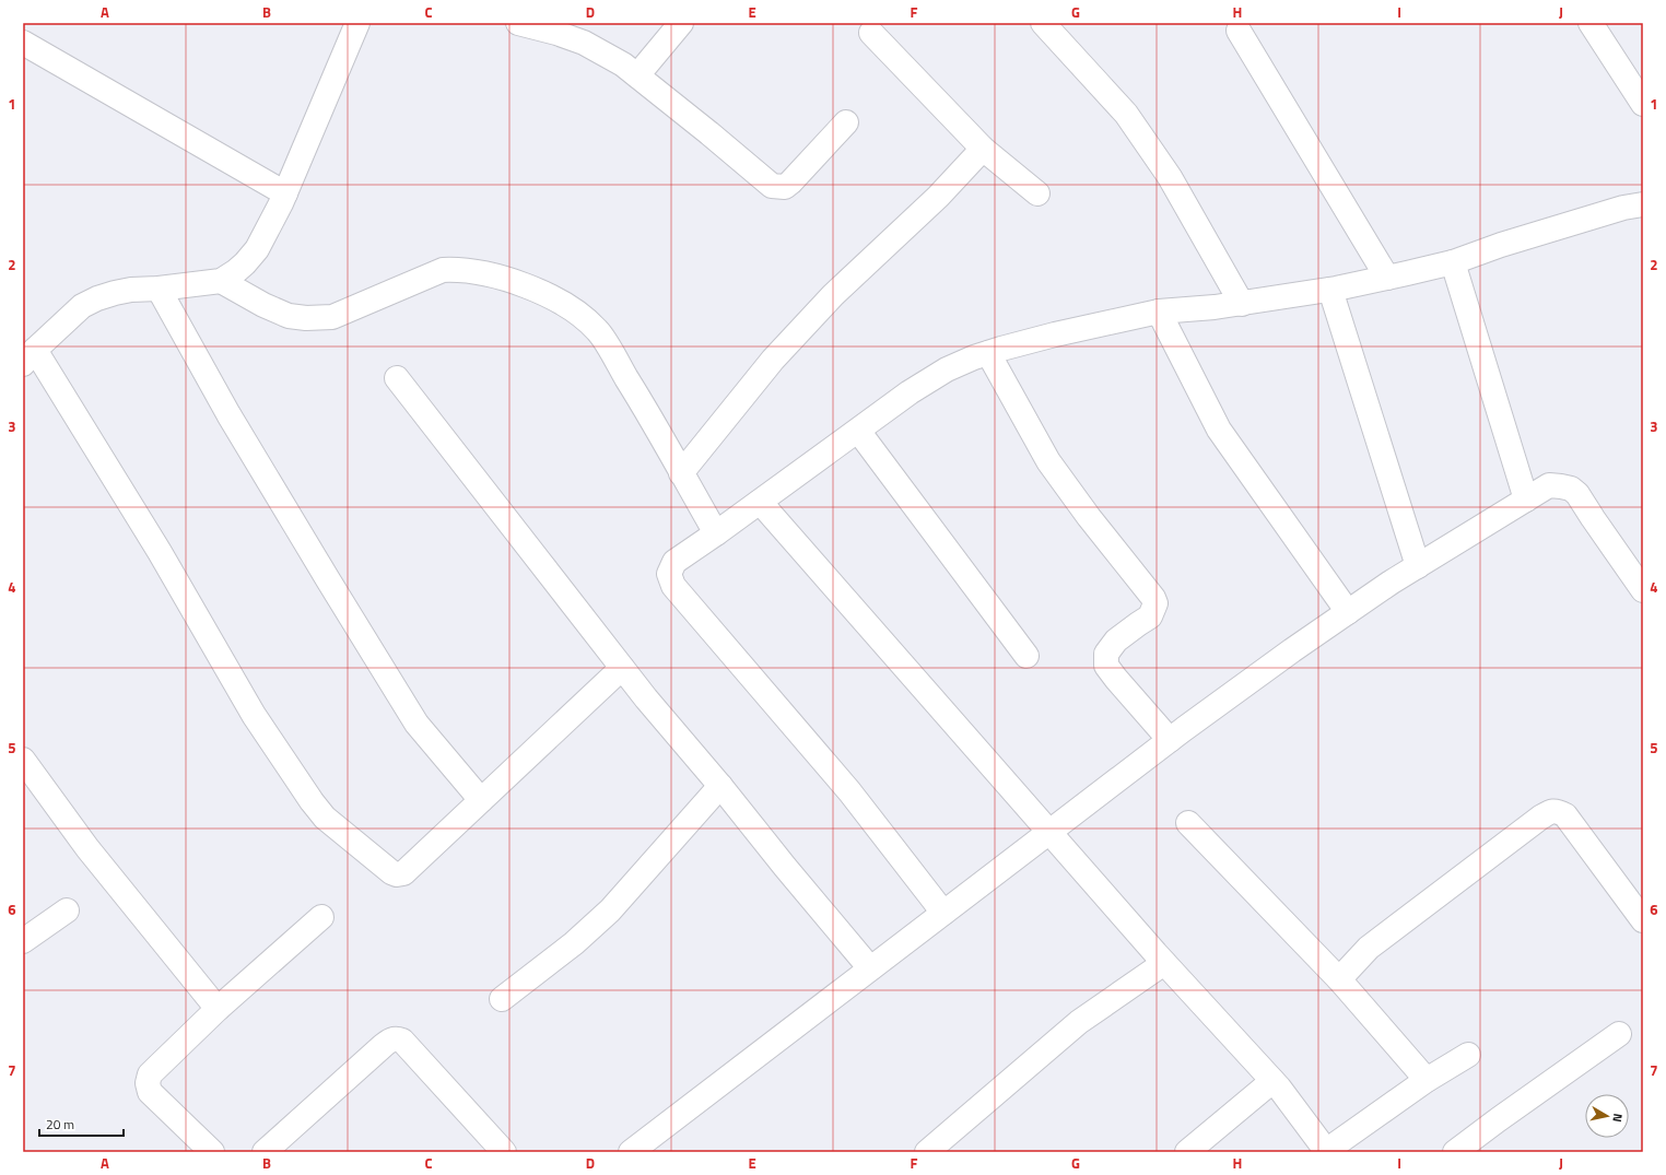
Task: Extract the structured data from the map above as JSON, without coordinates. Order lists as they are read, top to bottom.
{
  "scale_bar": "20 m",
  "north": "right",
  "grid": {
    "columns": [
      "A",
      "B",
      "C",
      "D",
      "E",
      "F",
      "G",
      "H",
      "I",
      "J"
    ],
    "rows": [
      "1",
      "2",
      "3",
      "4",
      "5",
      "6",
      "7"
    ]
  }
}
